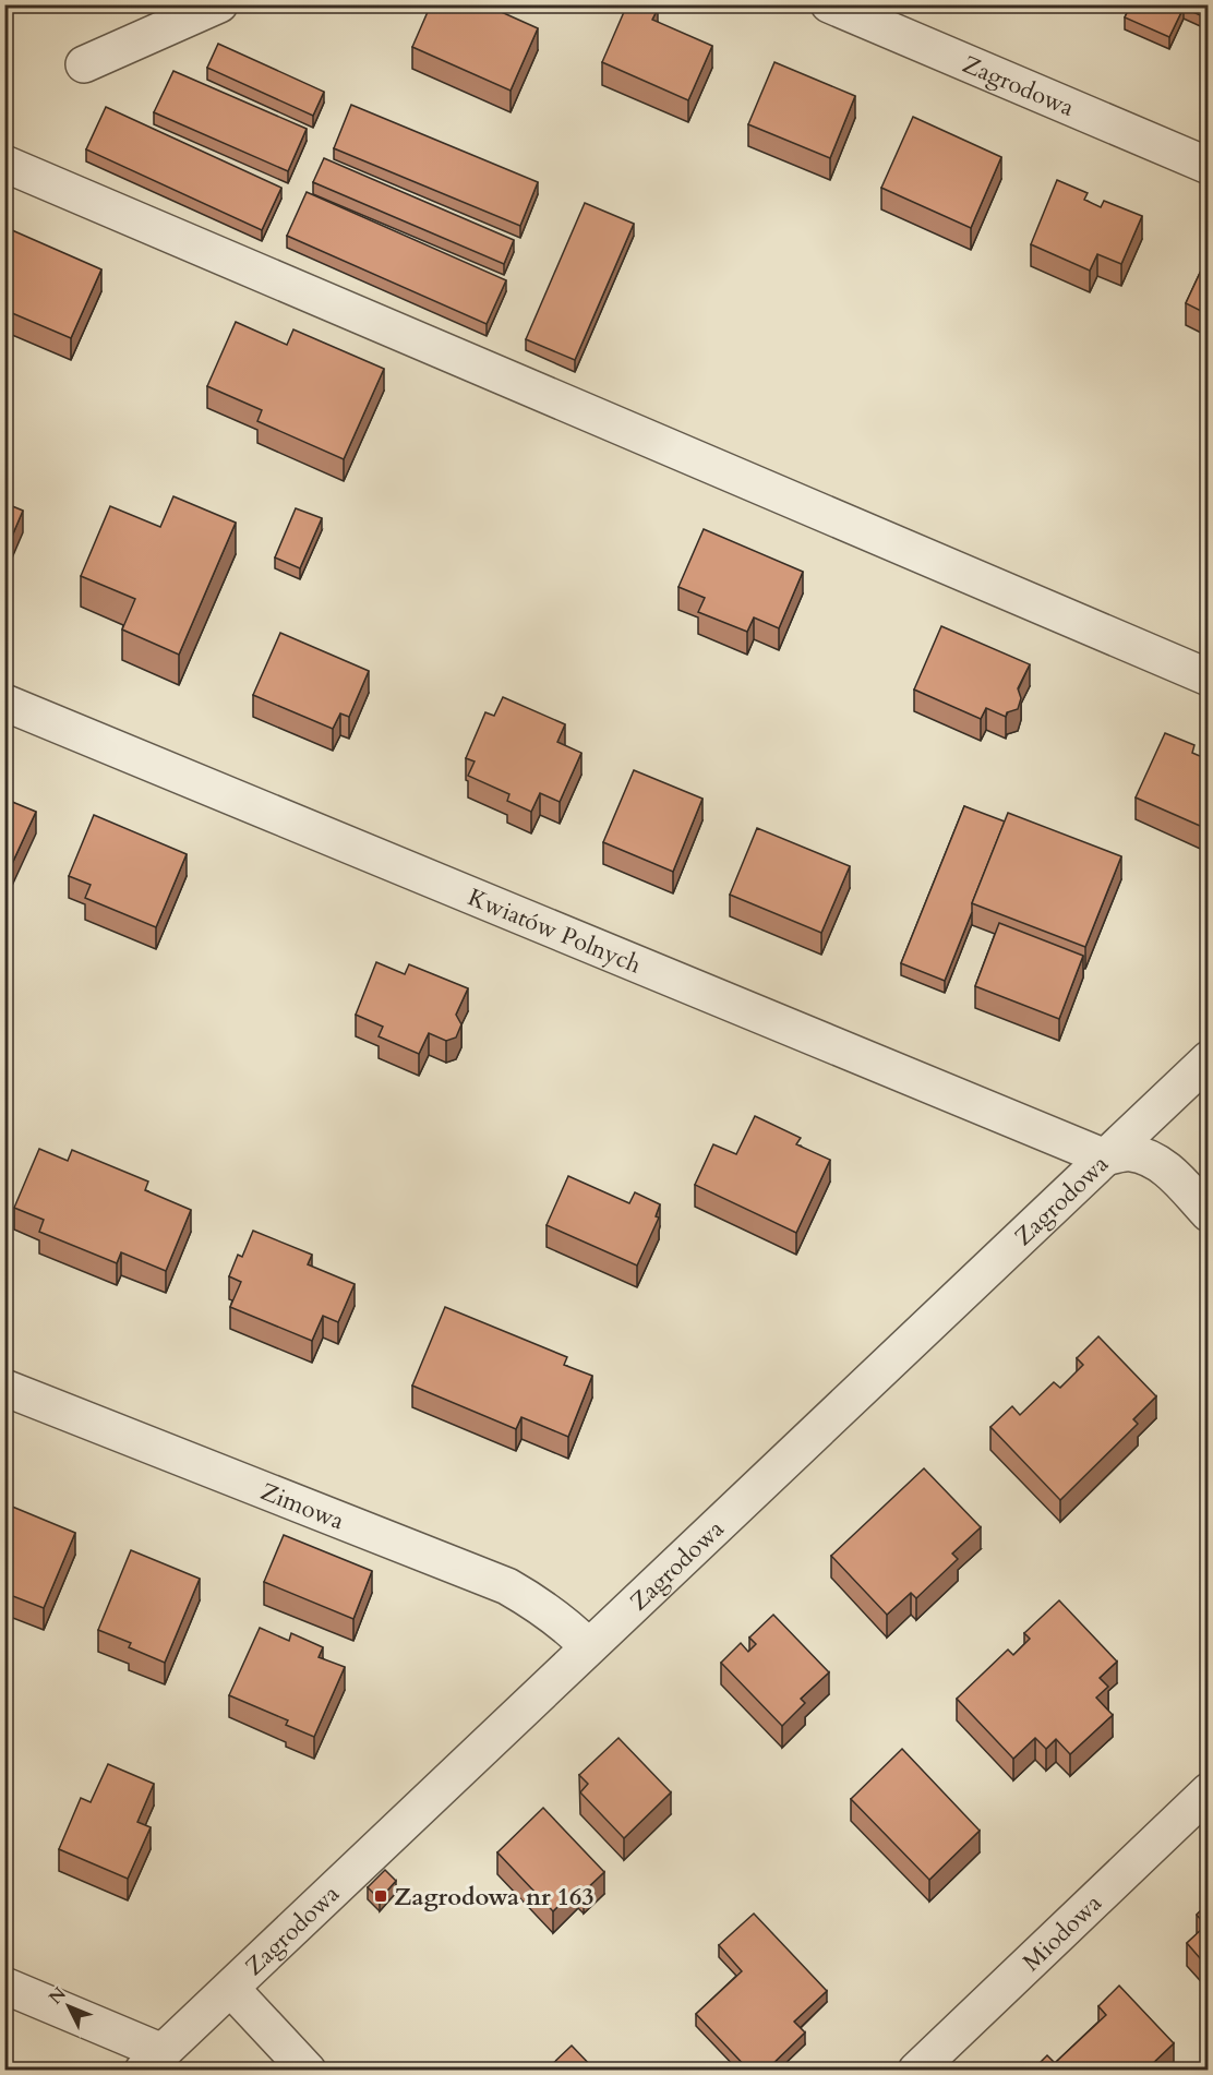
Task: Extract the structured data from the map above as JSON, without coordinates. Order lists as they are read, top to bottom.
{
  "streets": {
    "street": [
      "Zagrodowa",
      "Kwiatów Polnych",
      "Zimowa",
      "Miodowa"
    ]
  },
  "crossings": [
    ["Zagrodowa", "Kwiatów Polnych"],
    ["Zagrodowa", "Zimowa"]
  ],
  "places": {
    "transit": ["Zagrodowa nr 163"]
  },
  "north": "top left"
}
